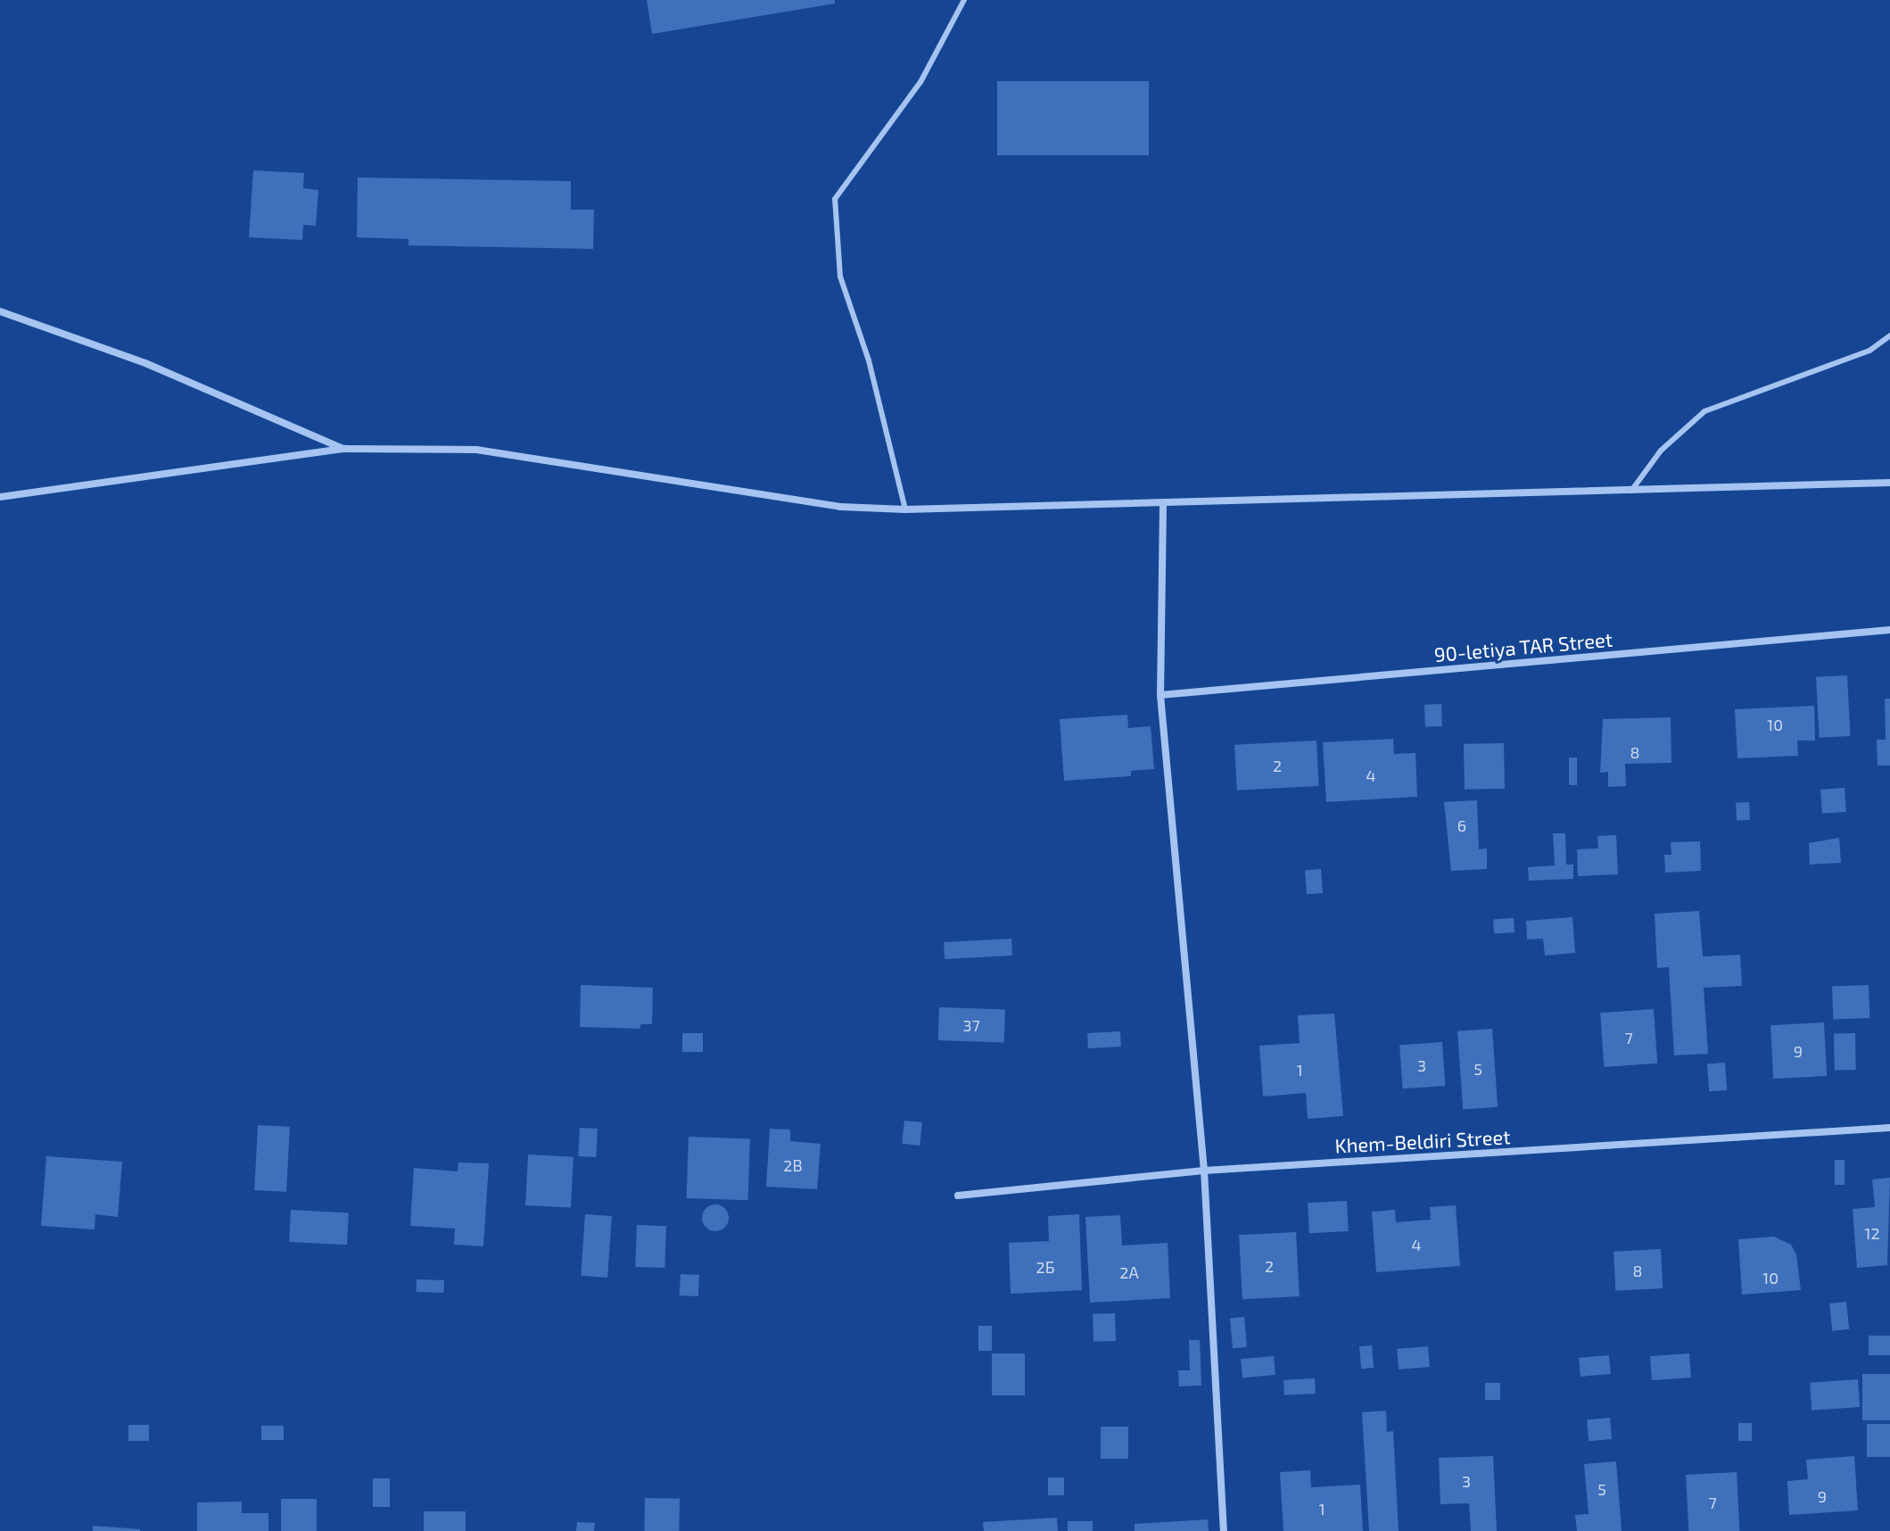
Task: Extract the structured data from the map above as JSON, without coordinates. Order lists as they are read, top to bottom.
{
  "streets": {
    "street": ["90-letiya TAR Street", "Khem-Beldiri Street"]
  },
  "house_numbers": [
    "10",
    "8",
    "2",
    "4",
    "6",
    "37",
    "7",
    "9",
    "3",
    "5",
    "1",
    "2В",
    "12",
    "4",
    "2",
    "2Б",
    "8",
    "2А",
    "10",
    "3",
    "5",
    "9",
    "7",
    "1"
  ]
}
